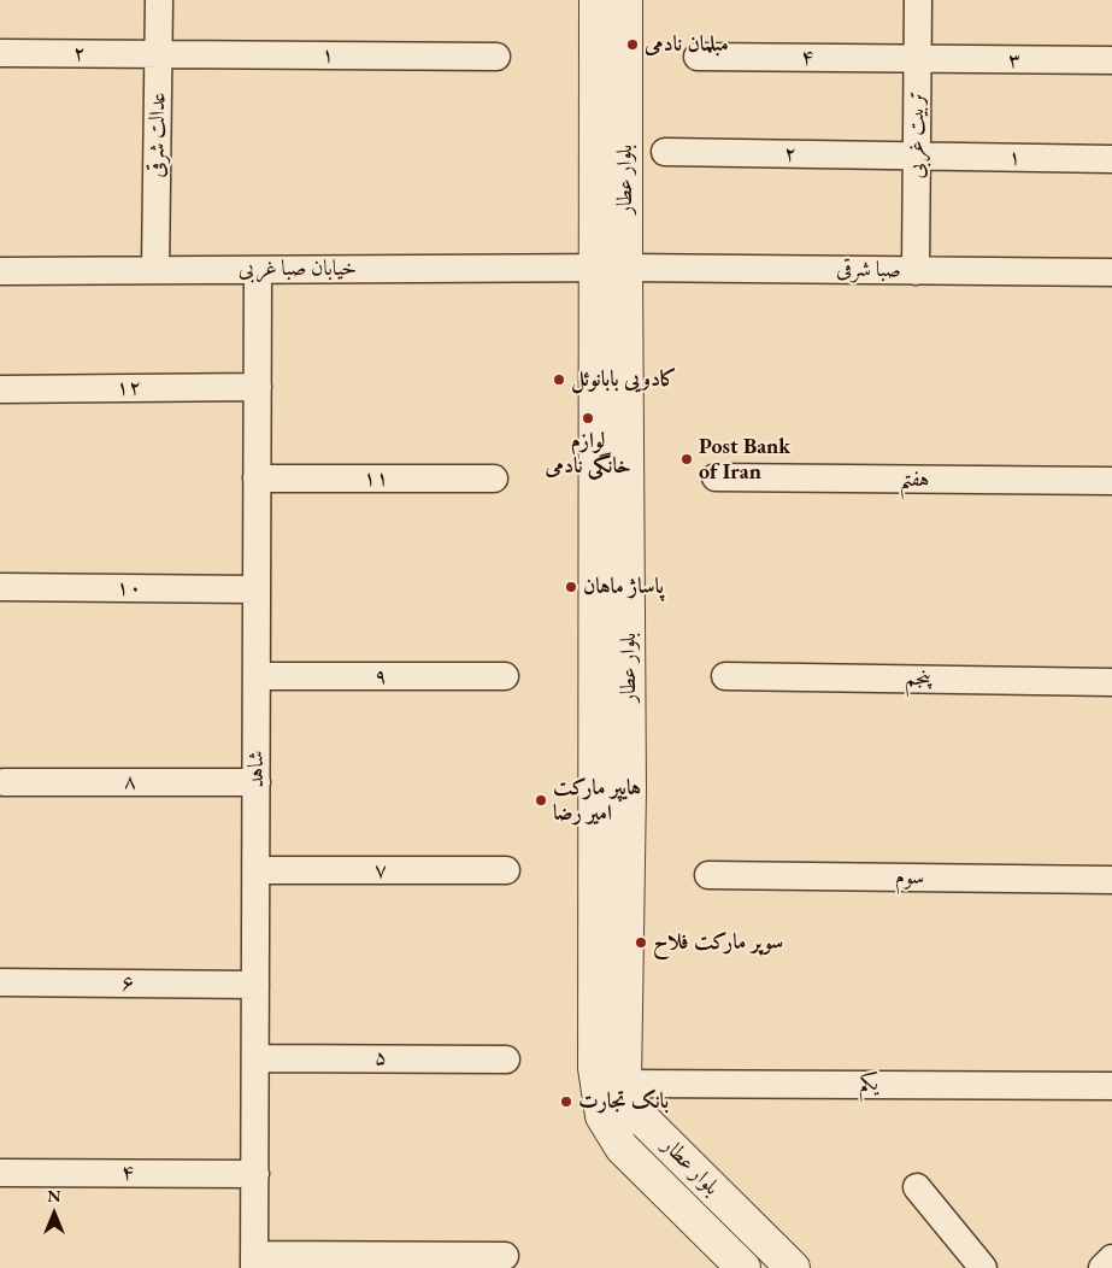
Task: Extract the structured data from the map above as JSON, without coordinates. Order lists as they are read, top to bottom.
{
  "streets": {
    "street": [
      "۲",
      "۱",
      "۴",
      "۳",
      "عدالت شرقی",
      "تربیت غربی",
      "بلوار عطار",
      "خیابان صبا غربی",
      "صبا شرقی",
      "۱۲",
      "۱۱",
      "هفتم",
      "۱۰",
      "۹",
      "پنجم",
      "شاهد",
      "۸",
      "۷",
      "سوم",
      "۶",
      "۵",
      "یکم"
    ]
  },
  "crossings": [
    ["۲", "۱"],
    ["۲", "عدالت شرقی"],
    ["۲", "تربیت غربی"],
    ["۱", "عدالت شرقی"],
    ["۱", "تربیت غربی"],
    ["۴", "۳"],
    ["۴", "تربیت غربی"],
    ["۴", "شاهد"],
    ["۳", "تربیت غربی"],
    ["عدالت شرقی", "خیابان صبا غربی"],
    ["تربیت غربی", "صبا شرقی"],
    ["بلوار عطار", "خیابان صبا غربی"],
    ["بلوار عطار", "صبا شرقی"],
    ["بلوار عطار", "یکم"],
    ["خیابان صبا غربی", "صبا شرقی"],
    ["خیابان صبا غربی", "شاهد"],
    ["۱۲", "شاهد"],
    ["۱۱", "شاهد"],
    ["۱۰", "شاهد"],
    ["۹", "شاهد"],
    ["شاهد", "۸"],
    ["شاهد", "۷"],
    ["شاهد", "۶"],
    ["شاهد", "۵"]
  ],
  "places": [
    "مبلمان نادمی",
    "کادویی بابانوئل",
    "لوازم خانگی نادمی",
    "Post Bank of Iran",
    "پاساژ ماهان",
    "هایپر مارکت امیر رضا",
    "سوپر مارکت فلاح",
    "بانک تجارت"
  ],
  "north": "top"
}
